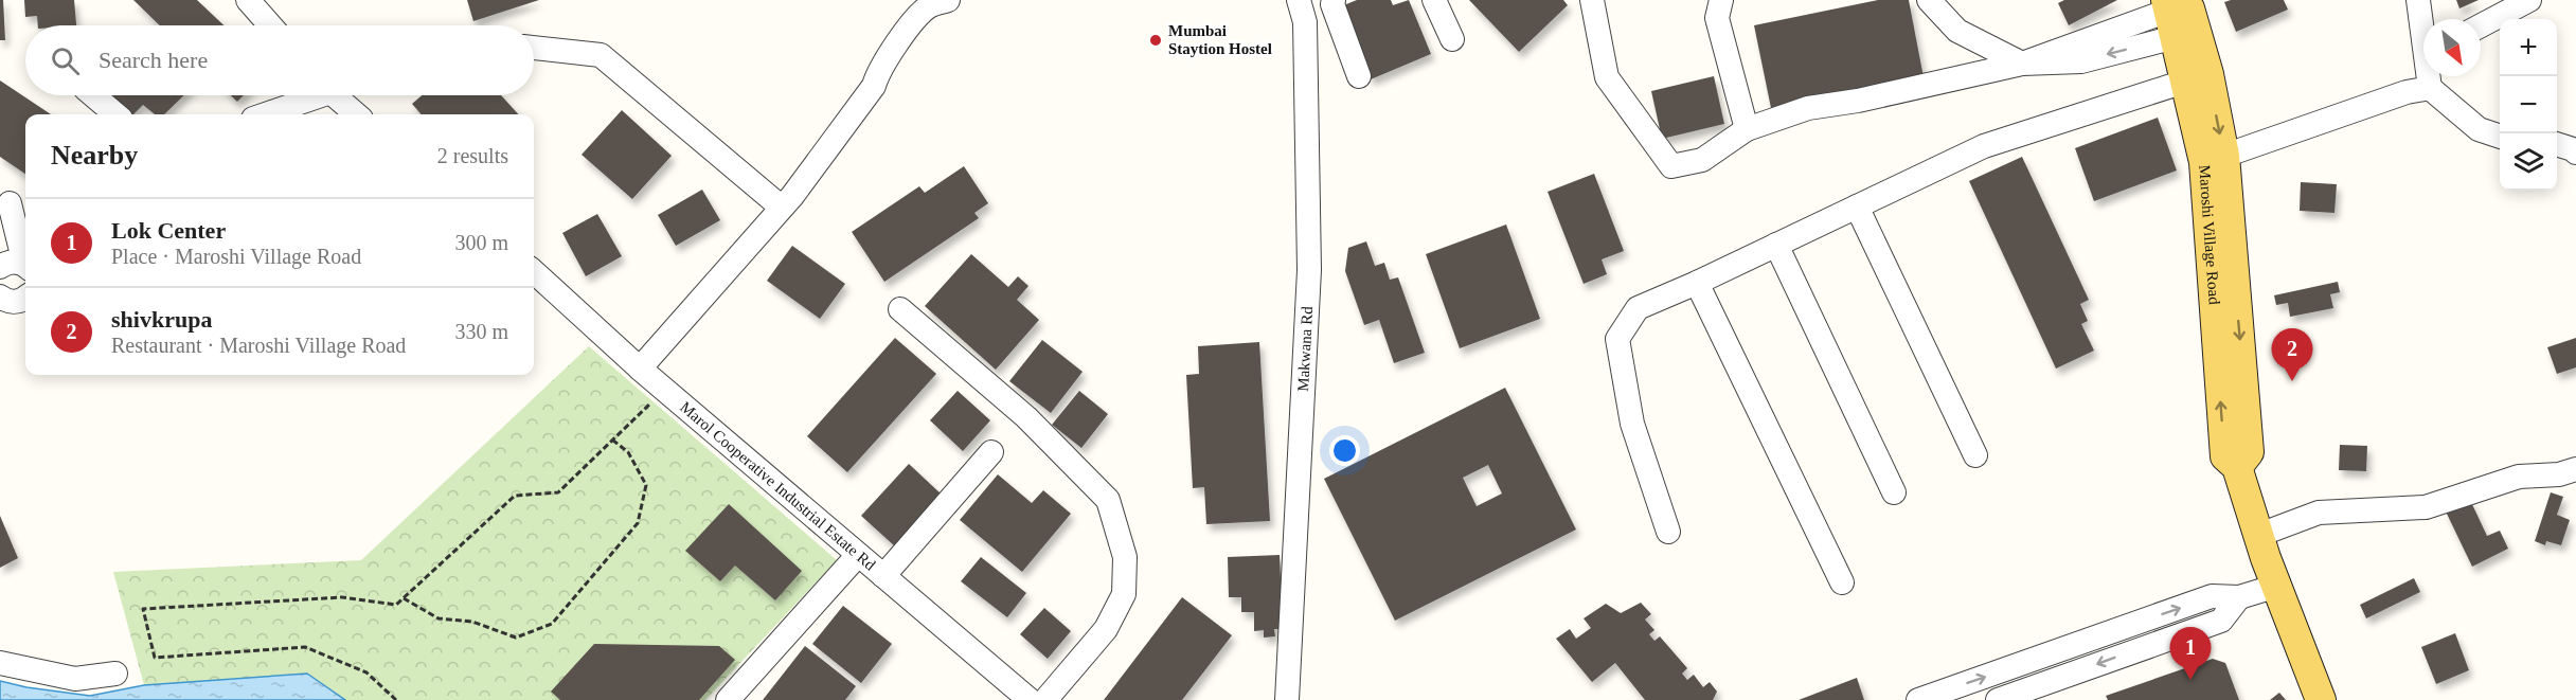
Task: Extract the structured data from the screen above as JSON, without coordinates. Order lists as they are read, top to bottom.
{
  "streets": {
    "main road": ["Maroshi Village Road"],
    "street": ["Makwana Rd", "Marol Cooperative Industrial Estate Rd"]
  },
  "places": ["Mumbai Staytion Hostel"],
  "north": "bottom right",
  "page": {
    "map_buttons": ["+", "−"],
    "search": "Search here",
    "heading": ["Nearby", "2 results"],
    "list": [
      {
        "mark": "1",
        "name": "Lok Center",
        "note": "Place · Maroshi Village Road",
        "value": "300 m"
      },
      {
        "mark": "2",
        "name": "shivkrupa",
        "note": "Restaurant · Maroshi Village Road",
        "value": "330 m"
      }
    ],
    "pins": ["2", "1"]
  }
}
